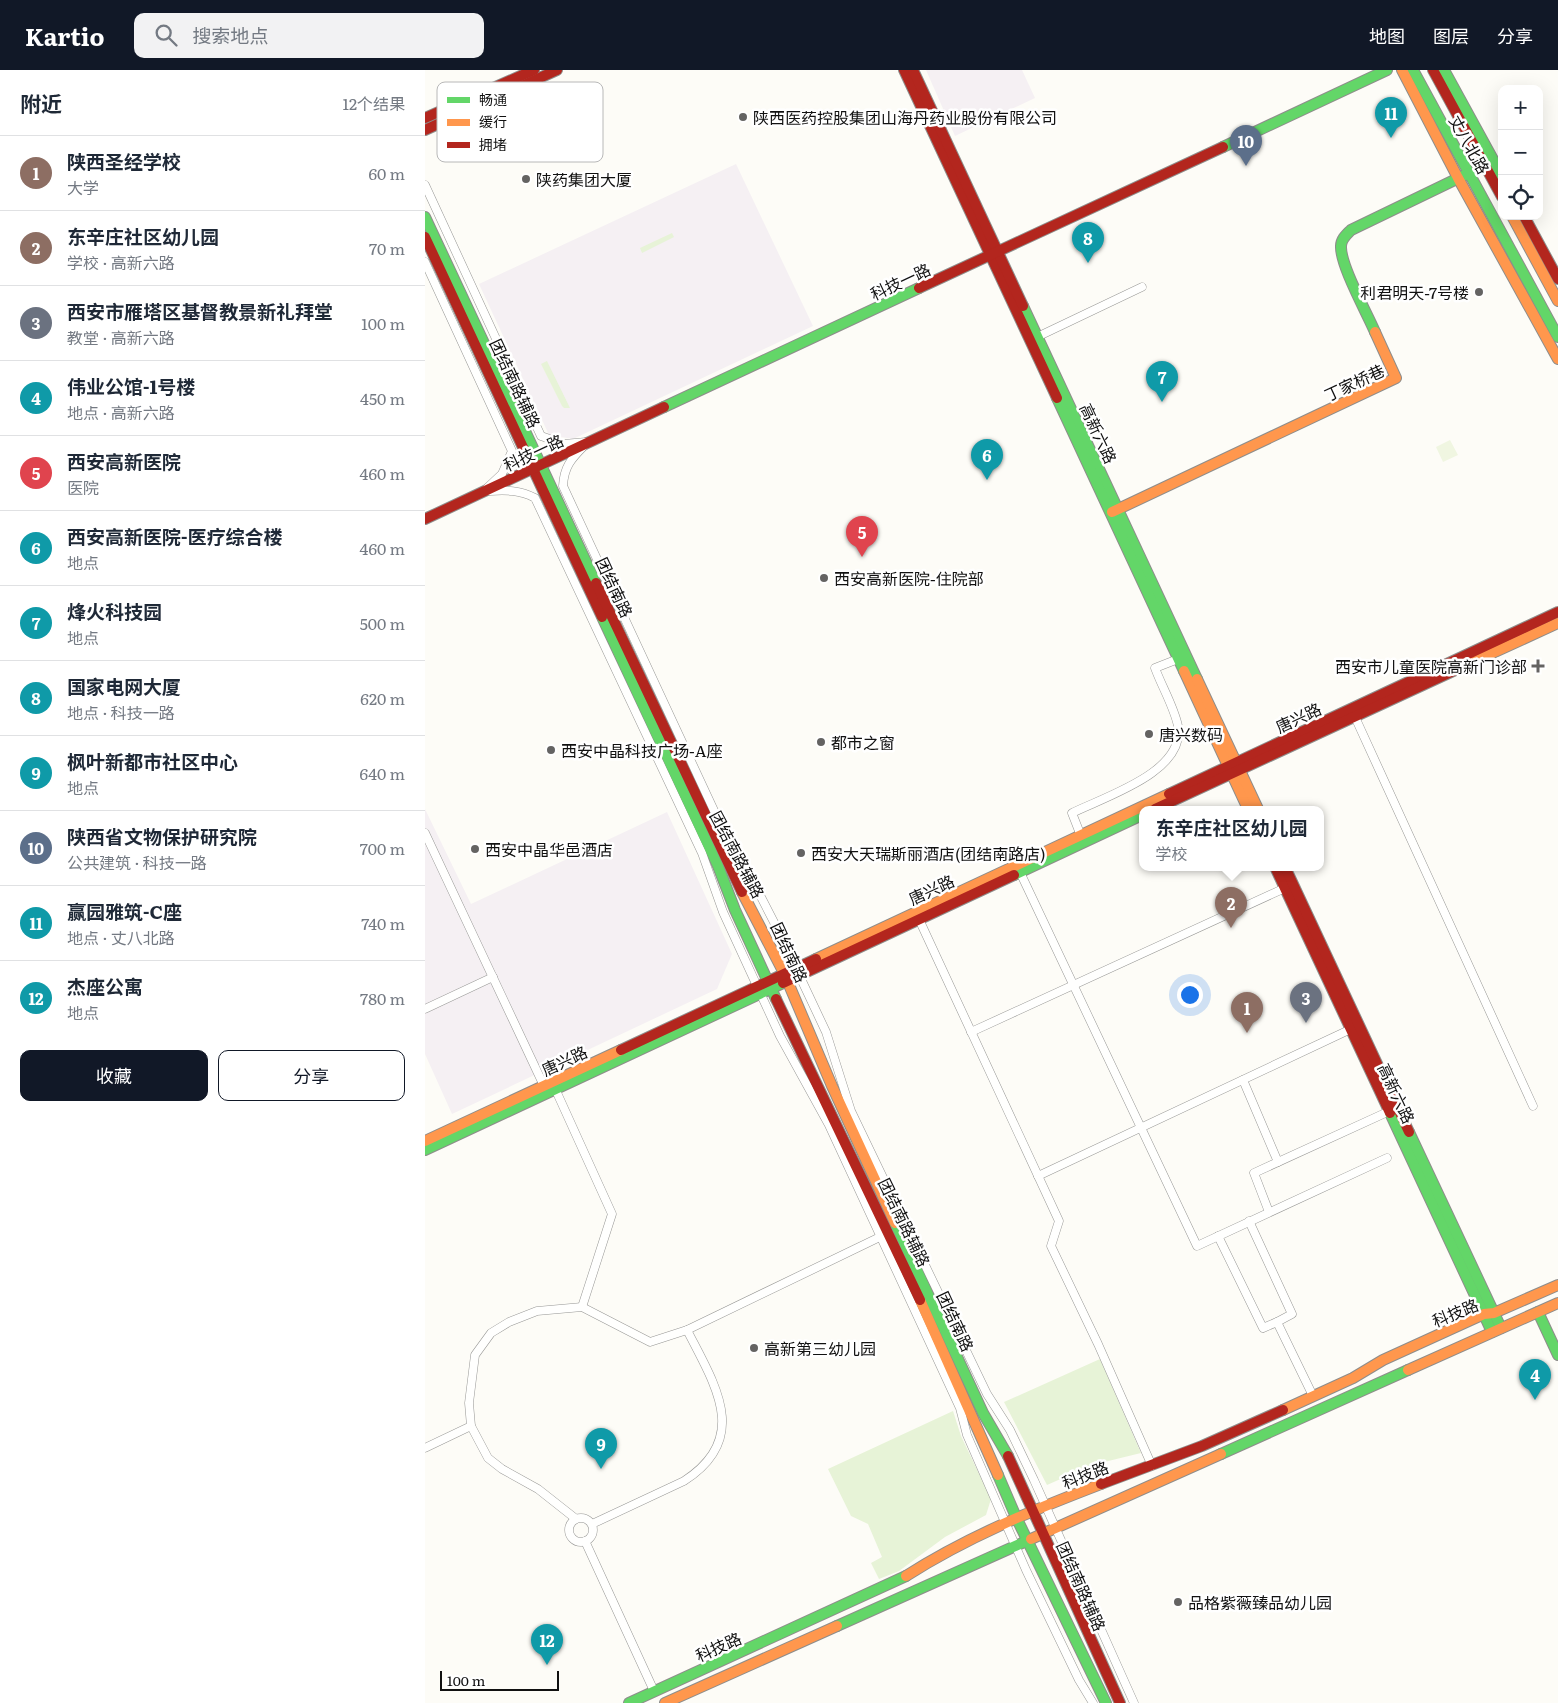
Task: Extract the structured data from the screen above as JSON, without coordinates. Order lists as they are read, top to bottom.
{
  "streets": {
    "main road": [
      "丈八北路",
      "科技一路",
      "丁家桥巷",
      "高新六路",
      "团结南路",
      "唐兴路",
      "科技路"
    ],
    "street": ["团结南路辅路"]
  },
  "crossings": [
    ["丈八北路", "丁家桥巷"],
    ["科技一路", "团结南路辅路"],
    ["科技一路", "高新六路"],
    ["科技一路", "团结南路"],
    ["丁家桥巷", "高新六路"],
    ["团结南路辅路", "团结南路"],
    ["团结南路辅路", "唐兴路"],
    ["团结南路辅路", "科技路"],
    ["高新六路", "唐兴路"],
    ["高新六路", "科技路"],
    ["团结南路", "唐兴路"],
    ["团结南路", "科技路"]
  ],
  "places": {
    "other": [
      "陕西医药控股集团山海丹药业股份有限公司",
      "陕药集团大厦",
      "利君明天-7号楼",
      "西安高新医院-住院部",
      "唐兴数码",
      "都市之窗",
      "西安中晶科技广场-A座",
      "西安中晶华邑酒店",
      "西安大天瑞斯丽酒店(团结南路店)",
      "高新第三幼儿园",
      "品格紫薇臻品幼儿园"
    ],
    "health": ["西安市儿童医院高新门诊部"]
  },
  "legend": ["畅通", "缓行", "拥堵"],
  "scale_bar": "100 m",
  "page": {
    "header": "Kartio",
    "search": "搜索地点",
    "nav": ["地图", "图层", "分享"],
    "heading": ["附近", "12个结果"],
    "map_buttons": ["+", "−"],
    "pins": [
      "11",
      "10",
      "8",
      "7",
      "6",
      "5",
      "2",
      "3",
      "1",
      "4",
      "9",
      "12"
    ],
    "list": [
      {
        "mark": "1",
        "name": "陕西圣经学校",
        "note": "大学",
        "value": "60 m"
      },
      {
        "mark": "2",
        "name": "东辛庄社区幼儿园",
        "note": "学校 · 高新六路",
        "value": "70 m"
      },
      {
        "mark": "3",
        "name": "西安市雁塔区基督教景新礼拜堂",
        "note": "教堂 · 高新六路",
        "value": "100 m"
      },
      {
        "mark": "4",
        "name": "伟业公馆-1号楼",
        "note": "地点 · 高新六路",
        "value": "450 m"
      },
      {
        "mark": "5",
        "name": "西安高新医院",
        "note": "医院",
        "value": "460 m"
      },
      {
        "mark": "6",
        "name": "西安高新医院-医疗综合楼",
        "note": "地点",
        "value": "460 m"
      },
      {
        "mark": "7",
        "name": "烽火科技园",
        "note": "地点",
        "value": "500 m"
      },
      {
        "mark": "8",
        "name": "国家电网大厦",
        "note": "地点 · 科技一路",
        "value": "620 m"
      },
      {
        "mark": "9",
        "name": "枫叶新都市社区中心",
        "note": "地点",
        "value": "640 m"
      },
      {
        "mark": "10",
        "name": "陕西省文物保护研究院",
        "note": "公共建筑 · 科技一路",
        "value": "700 m"
      },
      {
        "mark": "11",
        "name": "赢园雅筑-C座",
        "note": "地点 · 丈八北路",
        "value": "740 m"
      },
      {
        "mark": "12",
        "name": "杰座公寓",
        "note": "地点",
        "value": "780 m"
      }
    ],
    "popup": ["东辛庄社区幼儿园", "学校"],
    "buttons": ["收藏", "分享"],
    "scale": "100 m"
  }
}
